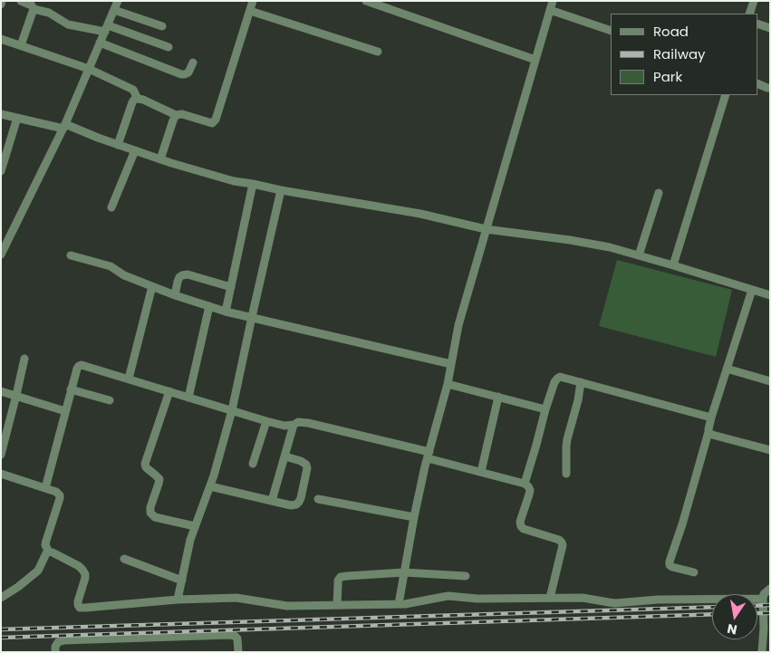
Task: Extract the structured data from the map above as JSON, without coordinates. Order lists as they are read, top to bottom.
{
  "legend": ["Road", "Railway", "Park"],
  "north": "bottom"
}
